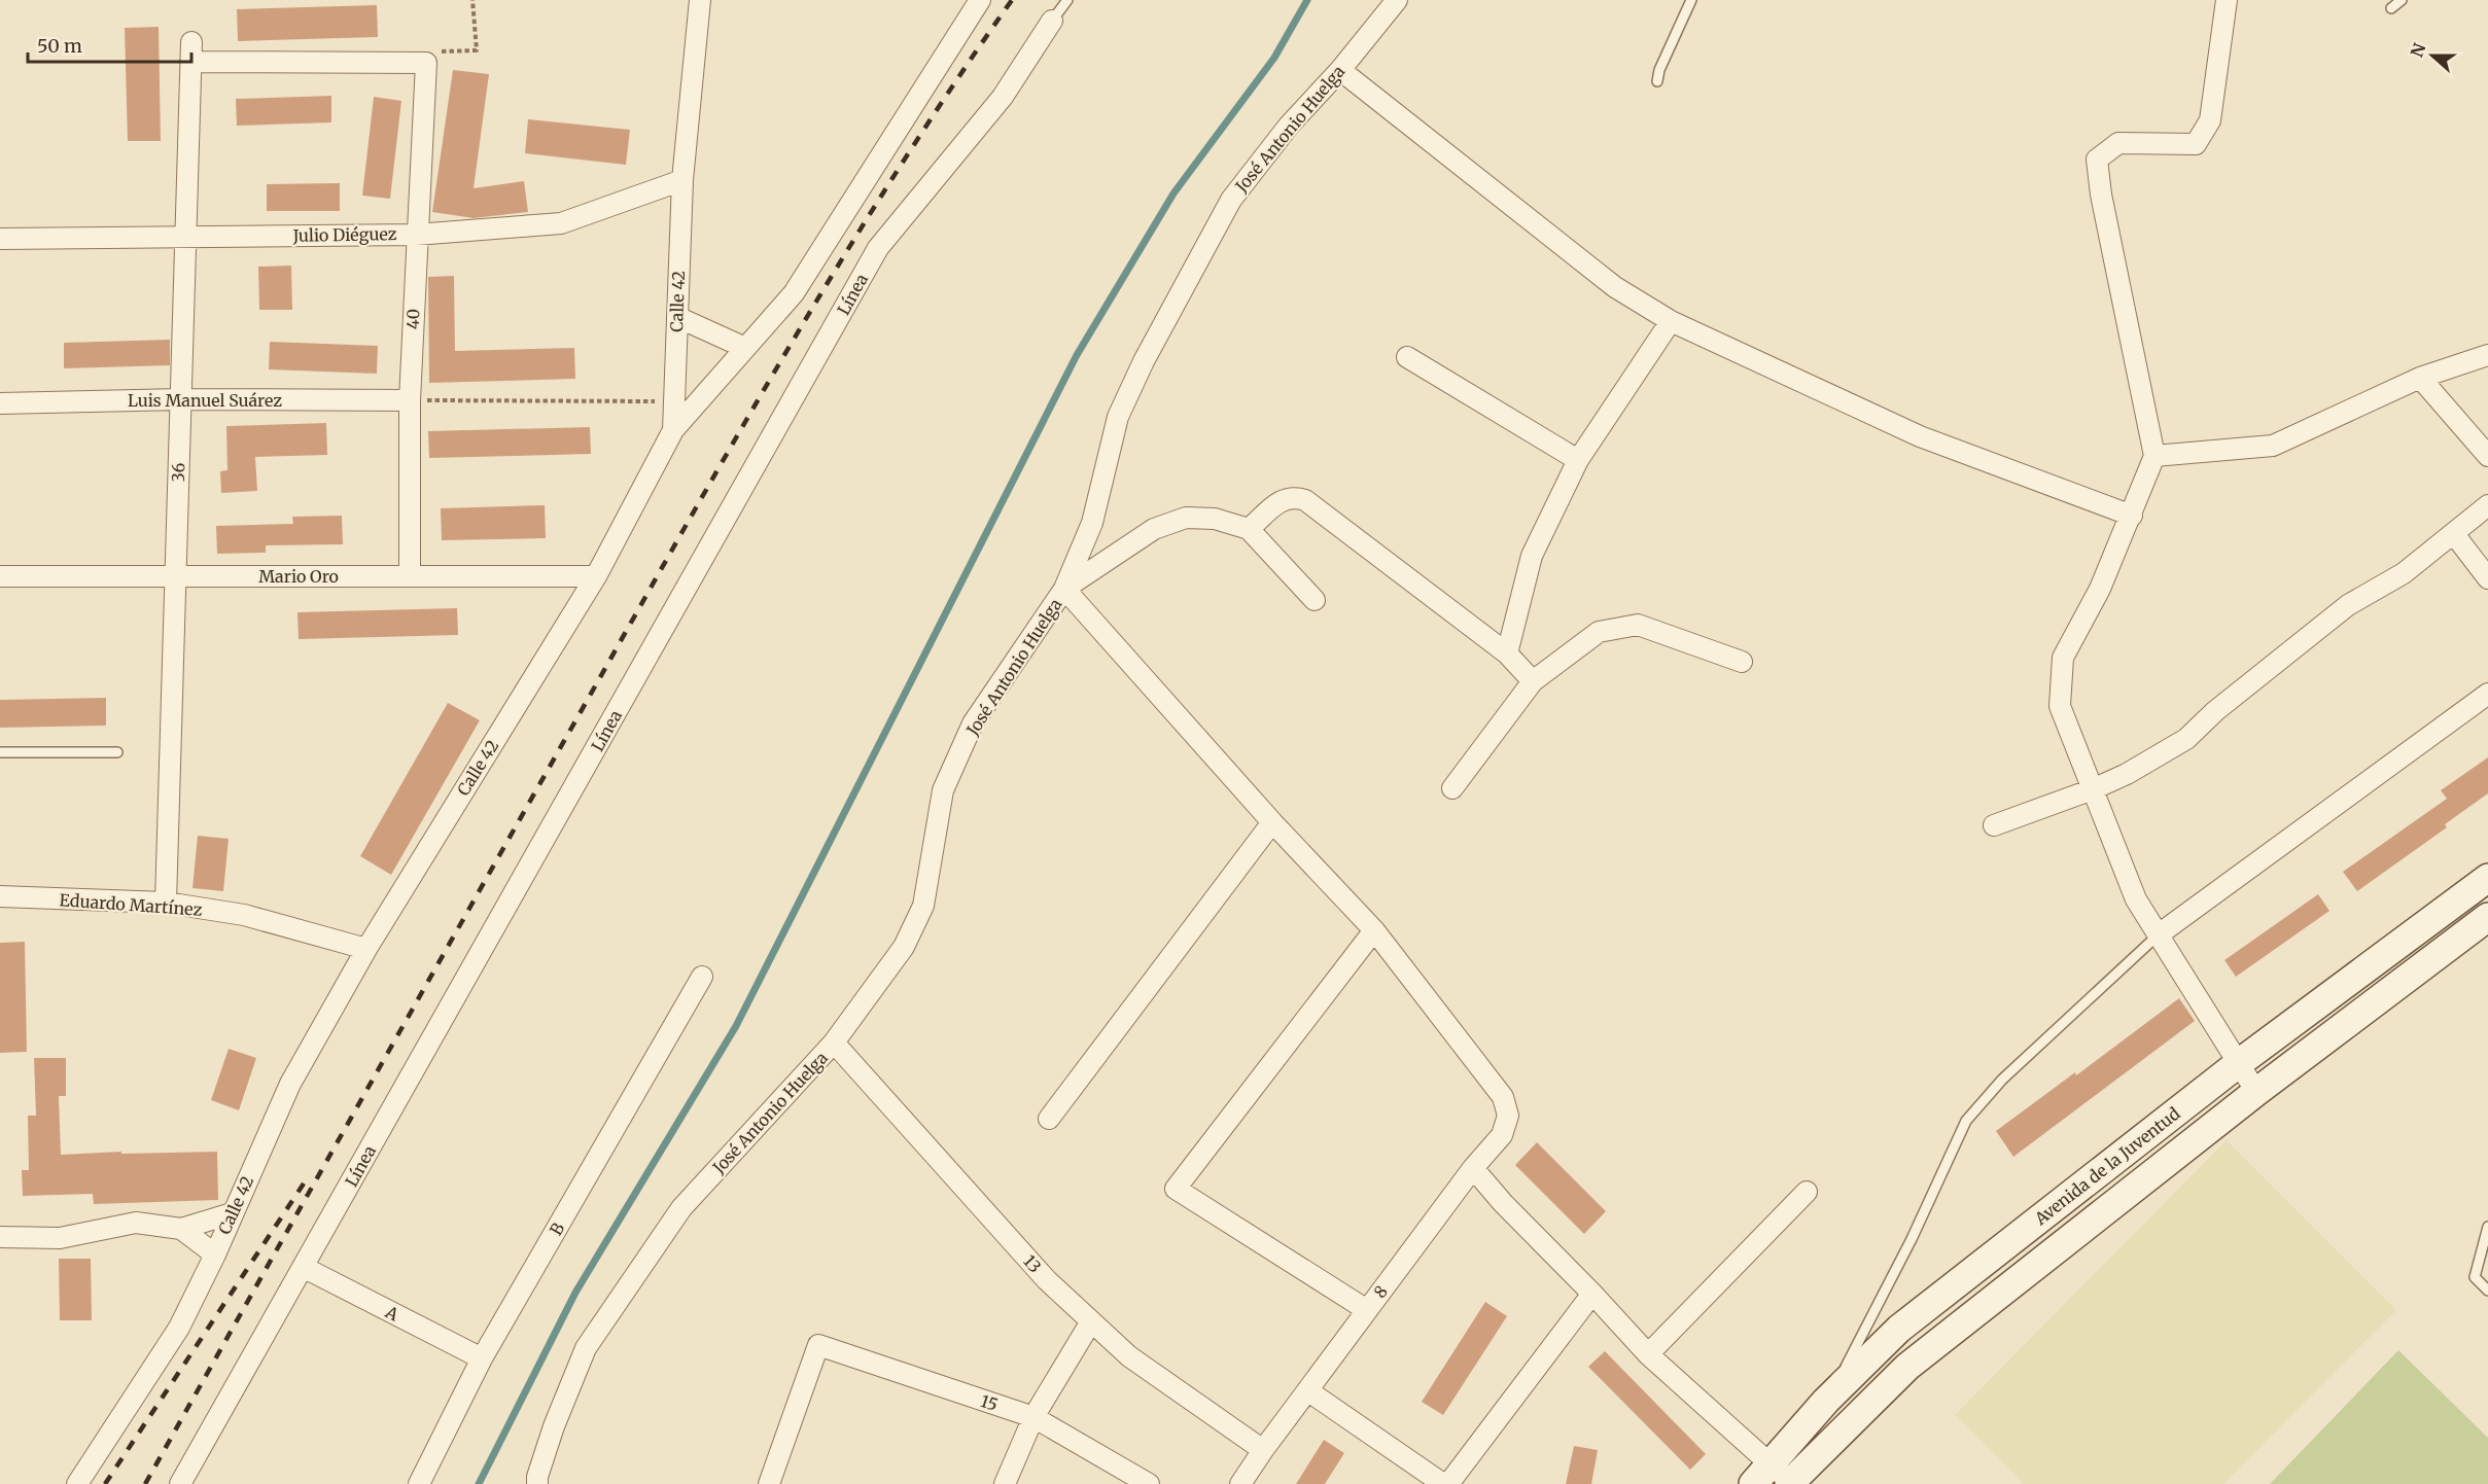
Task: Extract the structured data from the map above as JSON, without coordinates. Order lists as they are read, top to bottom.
{
  "streets": {
    "main road": ["Avenida de la Juventud"],
    "street": [
      "José Antonio Huelga",
      "Julio Diéguez",
      "Línea",
      "Calle 42",
      "40",
      "Luis Manuel Suárez",
      "36",
      "Mario Oro",
      "Eduardo Martínez",
      "B",
      "13",
      "8",
      "A",
      "15"
    ]
  },
  "crossings": [
    ["José Antonio Huelga", "13"],
    ["Julio Diéguez", "Calle 42"],
    ["Julio Diéguez", "40"],
    ["Julio Diéguez", "36"],
    ["Línea", "A"],
    ["Calle 42", "Mario Oro"],
    ["Calle 42", "Eduardo Martínez"],
    ["40", "Luis Manuel Suárez"],
    ["40", "36"],
    ["40", "Mario Oro"],
    ["Luis Manuel Suárez", "36"],
    ["36", "Mario Oro"],
    ["36", "Eduardo Martínez"],
    ["B", "A"],
    ["13", "8"]
  ],
  "scale_bar": "50 m",
  "north": "left"
}
